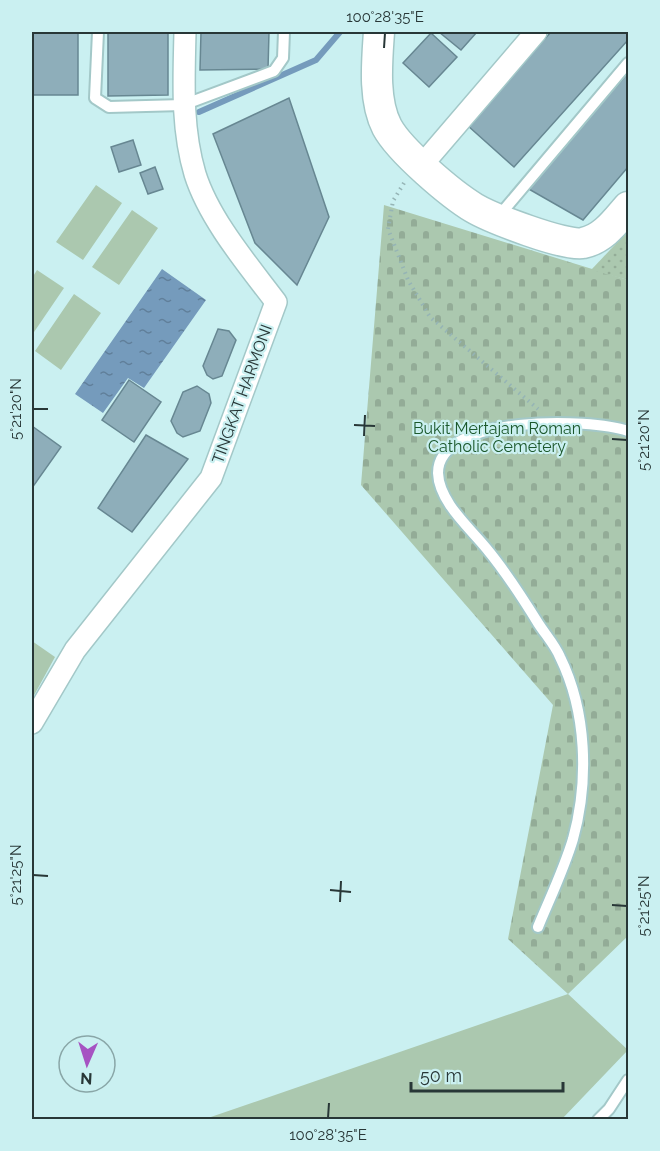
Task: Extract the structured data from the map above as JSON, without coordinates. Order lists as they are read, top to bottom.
{
  "streets": {
    "street": ["TINGKAT HARMONI"]
  },
  "parks": ["Bukit Mertajam Roman Catholic Cemetery"],
  "scale_bar": "50 m",
  "north": "bottom",
  "coordinates": ["100°28'35\"E", "5°21'20\"N", "5°21'25\"N"]
}
